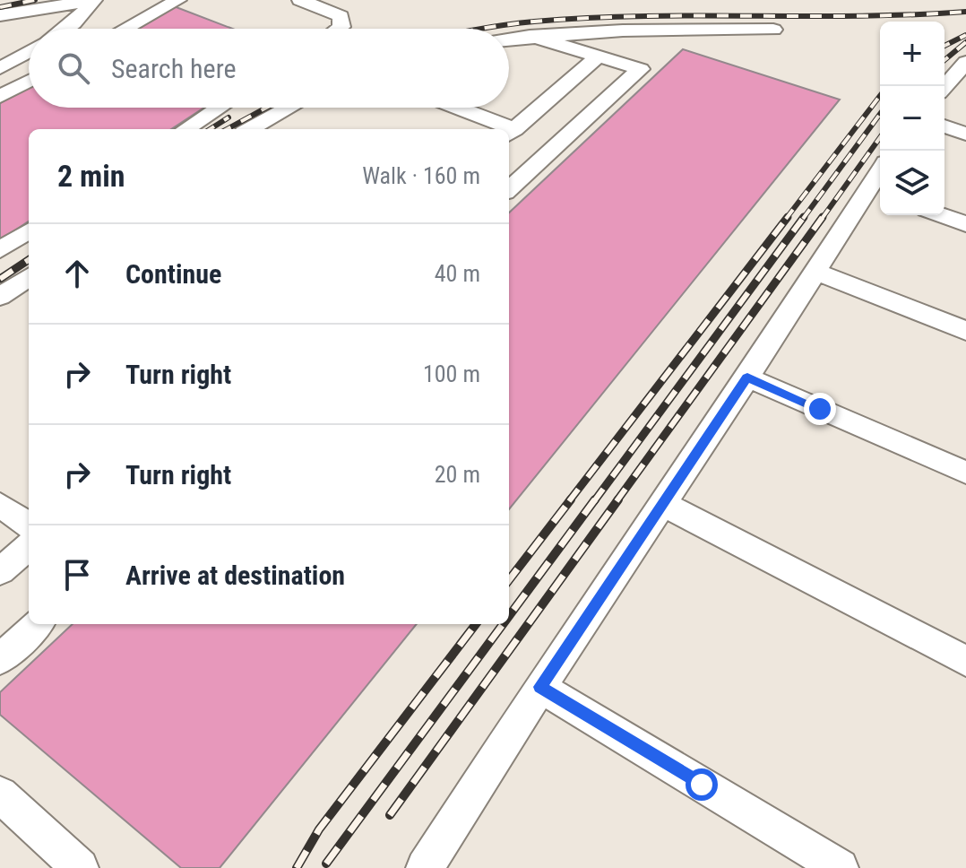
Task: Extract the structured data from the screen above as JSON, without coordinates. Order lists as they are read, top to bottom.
{
  "page": {
    "map_buttons": ["+", "−"],
    "search": "Search here",
    "heading": ["2 min", "Walk · 160 m"],
    "list": [
      ["Continue", "40 m"],
      ["Turn right", "100 m"],
      ["Turn right", "20 m"],
      "Arrive at destination"
    ]
  }
}
